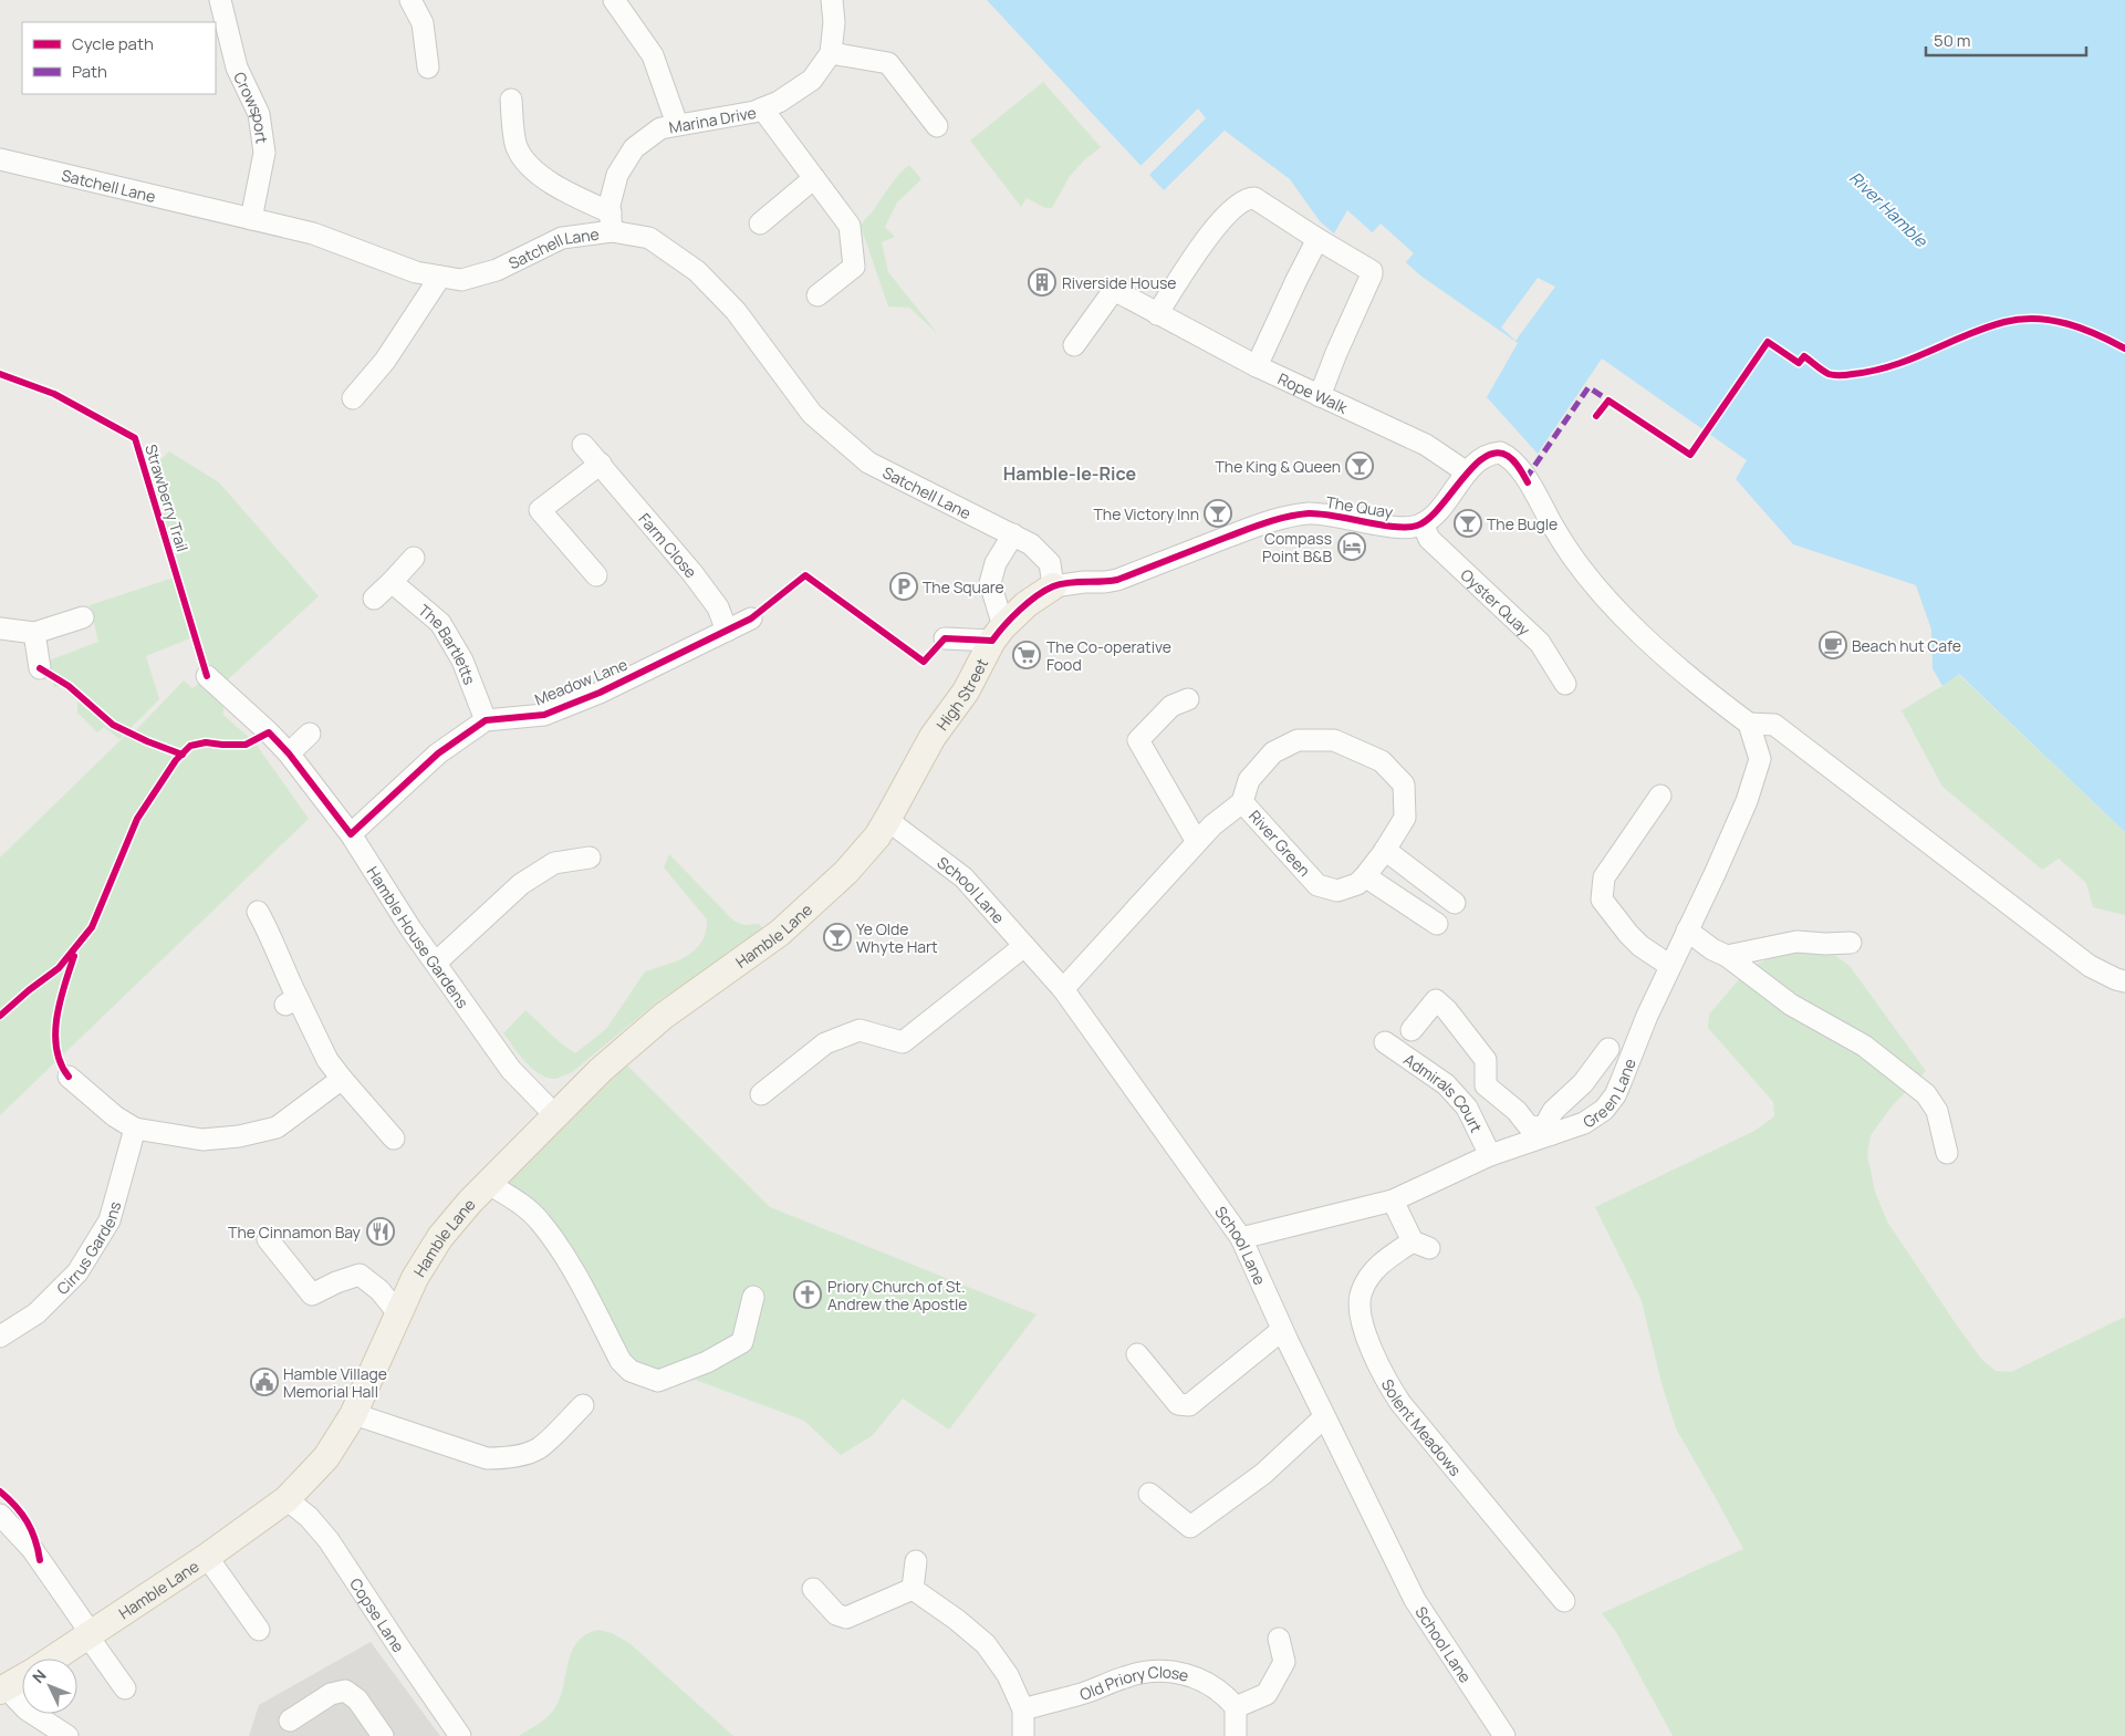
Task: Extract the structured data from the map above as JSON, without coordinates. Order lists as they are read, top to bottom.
{
  "streets": {
    "main road": ["High Street", "Hamble Lane"],
    "street": [
      "Crowsport",
      "Marina Drive",
      "Satchell Lane",
      "Rope Walk",
      "The Quay",
      "Farm Close",
      "Oyster Quay",
      "The Bartletts",
      "Meadow Lane",
      "River Green",
      "School Lane",
      "Hamble House Gardens",
      "Green Lane",
      "Admirals Court",
      "Cirrus Gardens",
      "Solent Meadows",
      "Copse Lane",
      "Old Priory Close"
    ],
    "cycle path": ["Strawberry Trail"]
  },
  "crossings": [
    ["Crowsport", "Satchell Lane"],
    ["Marina Drive", "Satchell Lane"],
    ["The Quay", "Oyster Quay"],
    ["Farm Close", "Meadow Lane"],
    ["The Bartletts", "Meadow Lane"],
    ["High Street", "School Lane"],
    ["High Street", "Hamble Lane"],
    ["River Green", "School Lane"],
    ["School Lane", "Hamble Lane"],
    ["School Lane", "Green Lane"],
    ["Hamble Lane", "Hamble House Gardens"],
    ["Hamble Lane", "Copse Lane"],
    ["Green Lane", "Admirals Court"],
    ["Green Lane", "Solent Meadows"]
  ],
  "districts": ["Hamble-le-Rice"],
  "water": ["River Hamble"],
  "places": {
    "building": ["Riverside House"],
    "bar": [
      "The King & Queen",
      "The Victory Inn",
      "The Bugle",
      "Ye Olde Whyte Hart"
    ],
    "hotel": ["Compass Point B&B"],
    "parking": ["The Square"],
    "cafe": ["Beach hut Cafe"],
    "supermarket": ["The Co-operative Food"],
    "restaurant": ["The Cinnamon Bay"],
    "church": ["Priory Church of St. Andrew the Apostle"],
    "public building": ["Hamble Village Memorial Hall"]
  },
  "legend": ["Cycle path", "Path"],
  "scale_bar": "50 m",
  "north": "top left"
}
